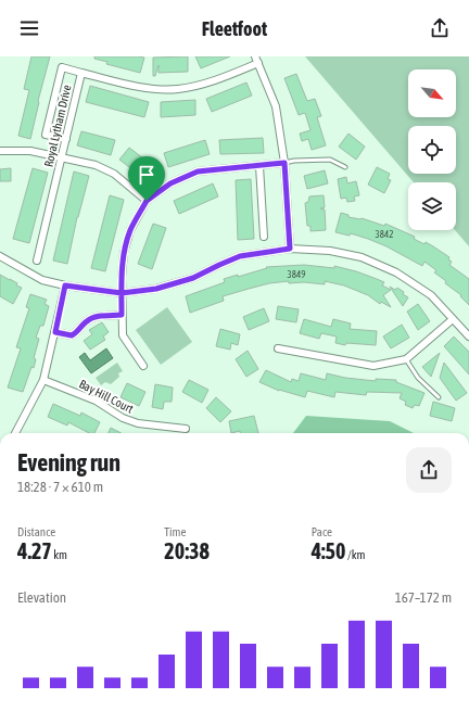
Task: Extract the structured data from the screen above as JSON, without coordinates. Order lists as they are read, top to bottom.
{
  "streets": {
    "street": ["Royal Lytham Drive", "Bay Hill Court"]
  },
  "house_numbers": ["3842", "3849"],
  "north": "bottom right",
  "page": {
    "header": "Fleetfoot",
    "heading": ["Evening run", "18:28 · 7 × 610 m"],
    "stats": [
      ["Distance", "4.27 km"],
      ["Time", "20:38"],
      ["Pace", "4:50 /km"]
    ],
    "chart": ["Elevation", "167–172 m"]
  }
}
